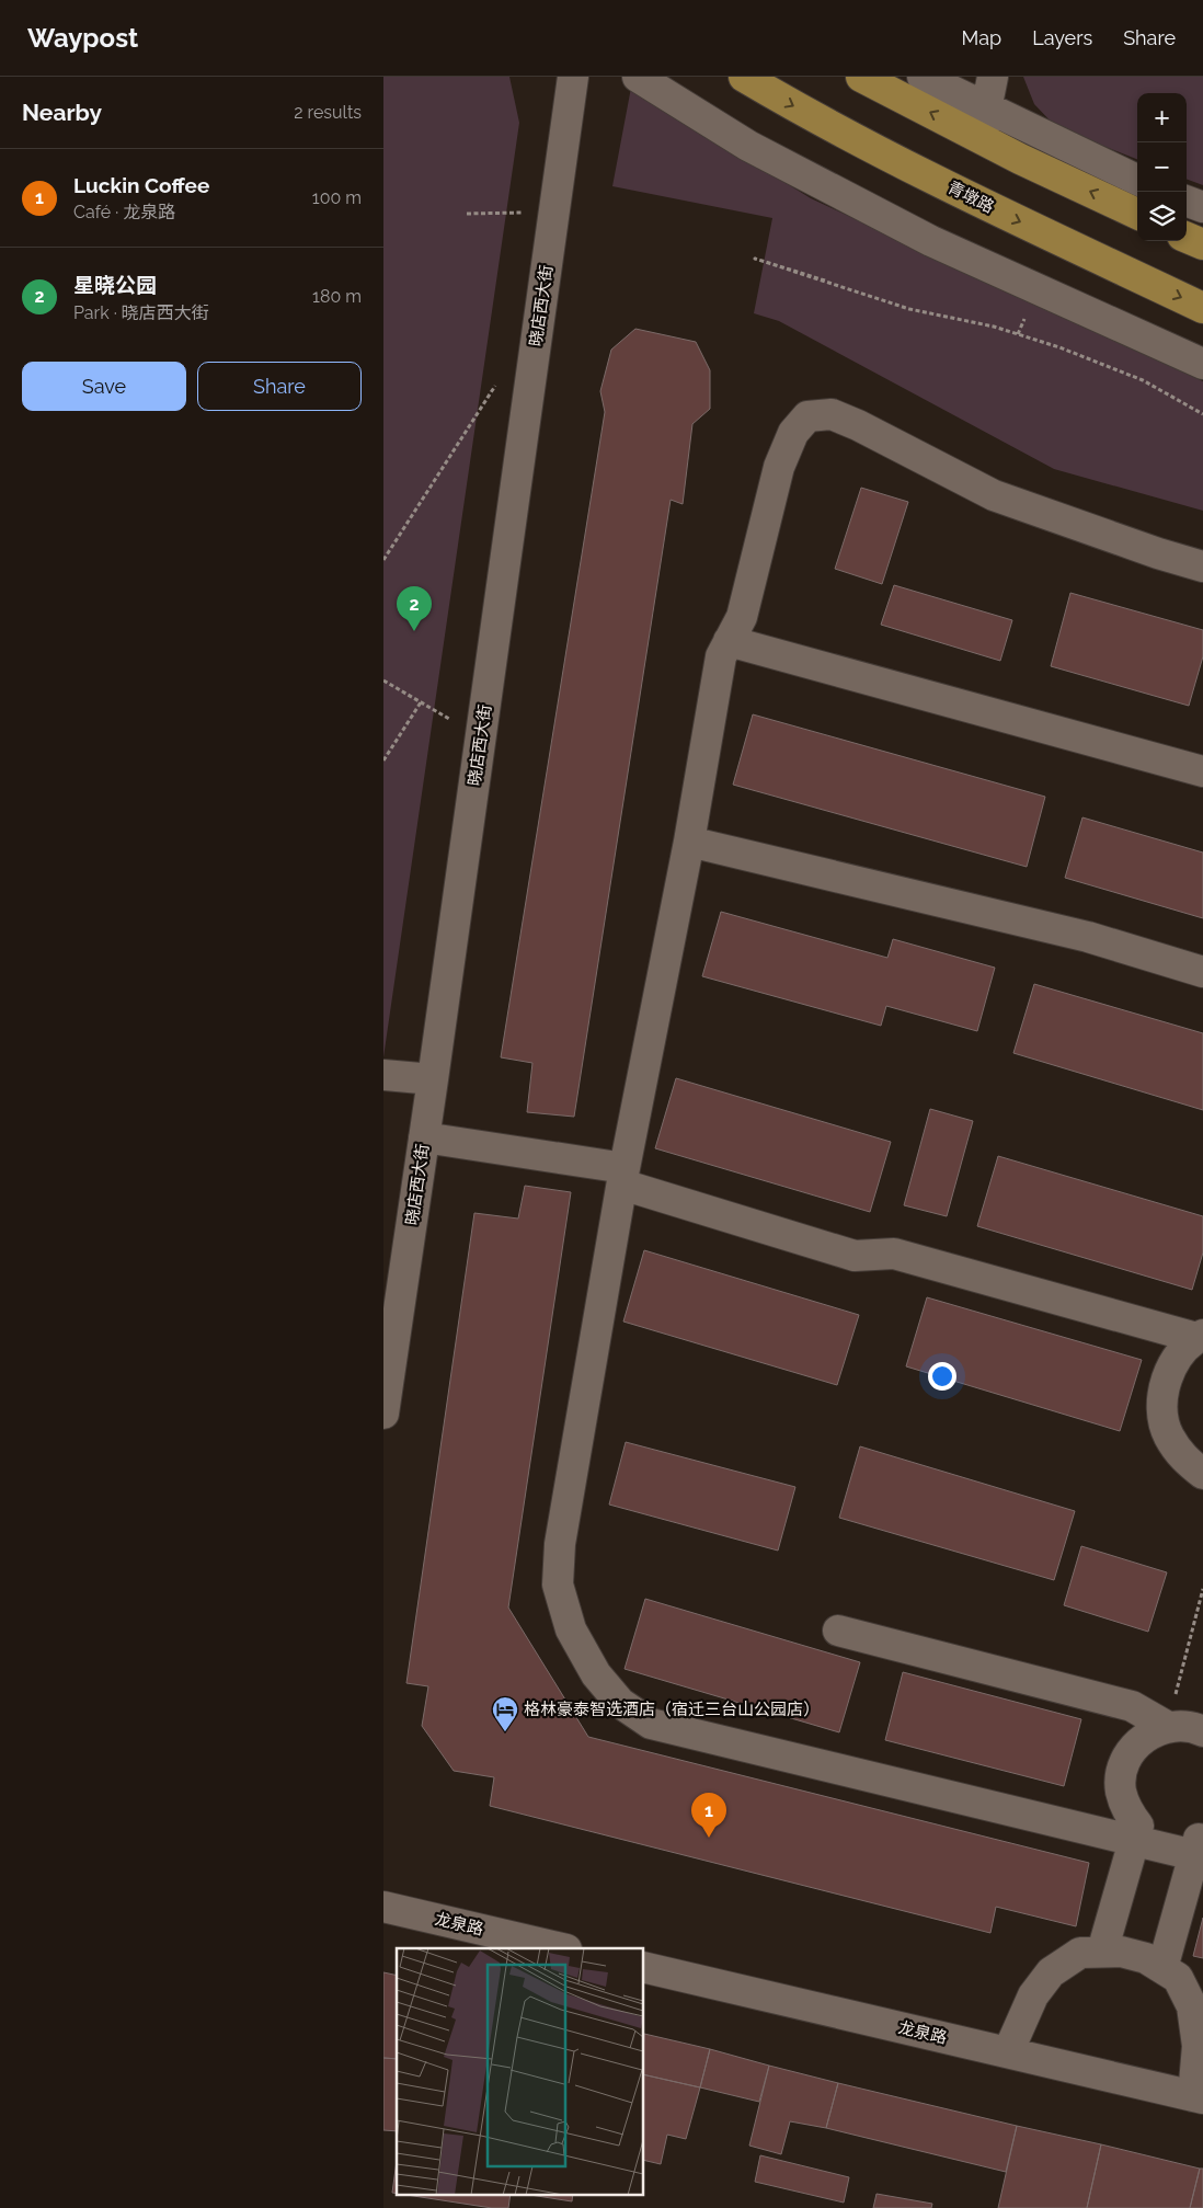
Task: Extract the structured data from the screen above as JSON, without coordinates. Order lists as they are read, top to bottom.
{
  "streets": {
    "main road": ["青墩路"],
    "street": ["晓店西大街", "龙泉路"]
  },
  "places": {
    "hotel": ["格林豪泰智选酒店（宿迁三台山公园店）"]
  },
  "page": {
    "header": "Waypost",
    "nav": ["Map", "Layers", "Share"],
    "heading": ["Nearby", "2 results"],
    "map_buttons": ["+", "−"],
    "list": [
      {
        "mark": "1",
        "name": "Luckin Coffee",
        "note": "Café · 龙泉路",
        "value": "100 m"
      },
      {
        "mark": "2",
        "name": "星晓公园",
        "note": "Park · 晓店西大街",
        "value": "180 m"
      }
    ],
    "buttons": ["Save", "Share"],
    "pins": ["2", "1"]
  }
}
